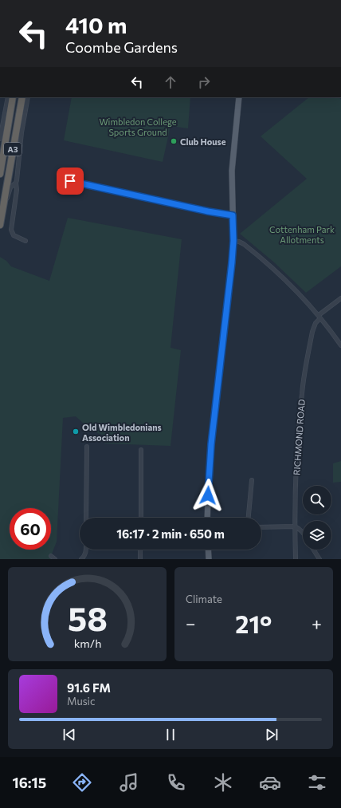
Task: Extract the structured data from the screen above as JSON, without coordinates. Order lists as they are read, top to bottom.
{
  "streets": {
    "highway": ["A3"],
    "street": ["RICHMOND ROAD"]
  },
  "parks": ["Wimbledon College Sports Ground", "Cottenham Park Allotments"],
  "places": ["Club House", "Old Wimbledonians Association"],
  "page": {
    "turn": ["410 m", "Coombe Gardens"],
    "limit": "60",
    "trip": "16:17 · 2 min · 650 m",
    "tile": "Climate",
    "heat": ["−", "21°", "+"],
    "song": ["91.6 FM", "Music"],
    "tabs": "16:15",
    "gauge": ["58", "km/h"]
  }
}
